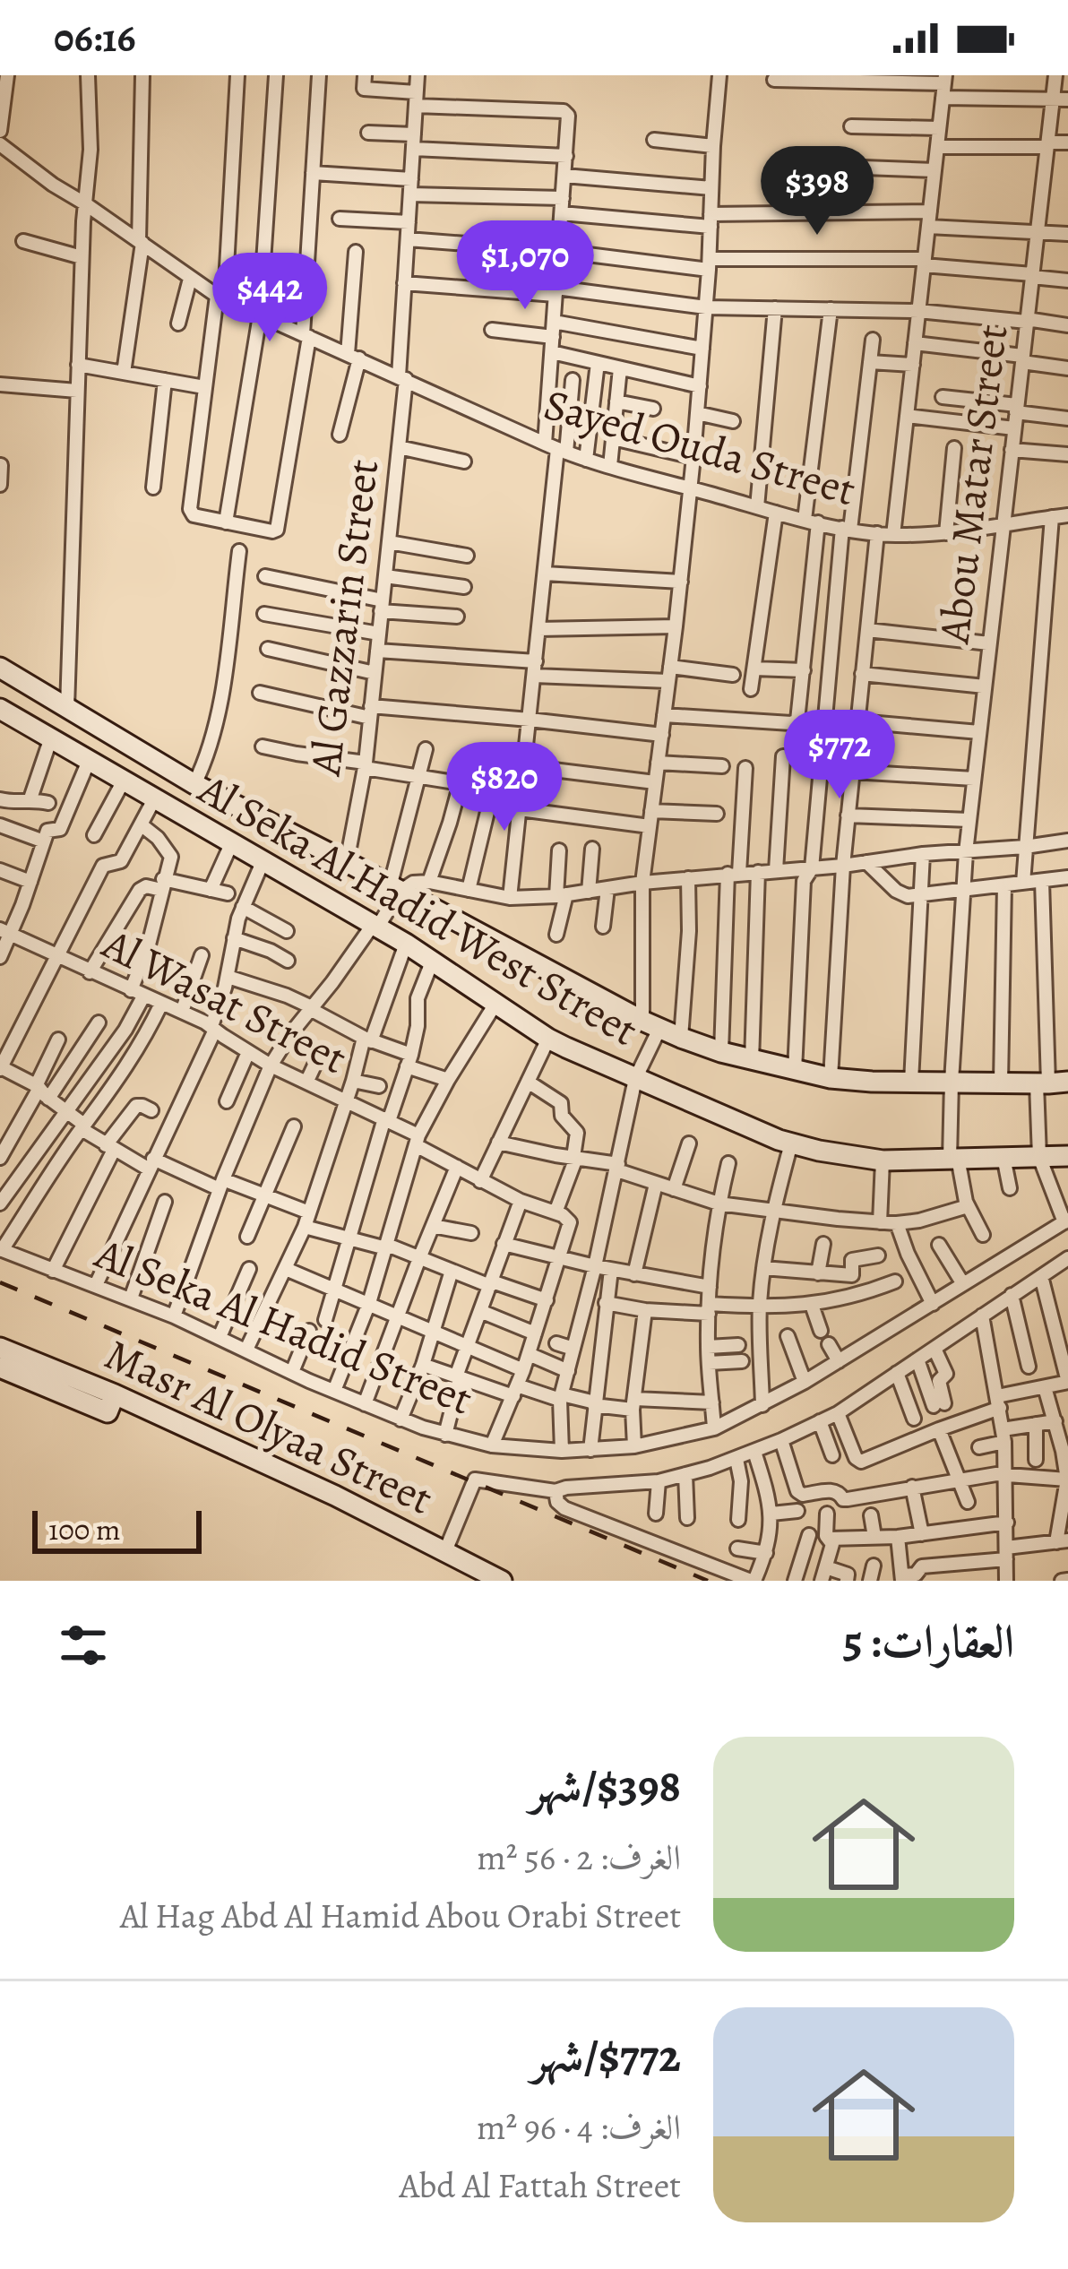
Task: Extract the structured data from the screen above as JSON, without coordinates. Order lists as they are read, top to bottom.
{
  "streets": {
    "street": [
      "Sayed Ouda Street",
      "Abou Matar Street",
      "Al Gazzarin Street",
      "Al Seka Al Hadid West Street",
      "Al Wasat Street",
      "Al Seka Al Hadid Street",
      "Masr Al Olyaa Street"
    ]
  },
  "crossings": [
    ["Sayed Ouda Street", "Abou Matar Street"],
    ["Sayed Ouda Street", "Al Gazzarin Street"],
    ["Abou Matar Street", "Al Seka Al Hadid West Street"]
  ],
  "scale_bar": "100 m",
  "page": {
    "status": "06:16",
    "price": [
      "$398",
      "$1,070",
      "$442",
      "$772",
      "$820"
    ],
    "scale": "100 m",
    "heading": "العقارات: 5",
    "list": [
      {
        "name": "$398/شهر",
        "note": "الغرف: 2 · 56 m² · Al Hag Abd Al Hamid Abou Orabi Street"
      },
      {
        "name": "$772/شهر",
        "note": "الغرف: 4 · 96 m² · Abd Al Fattah Street"
      }
    ]
  }
}
